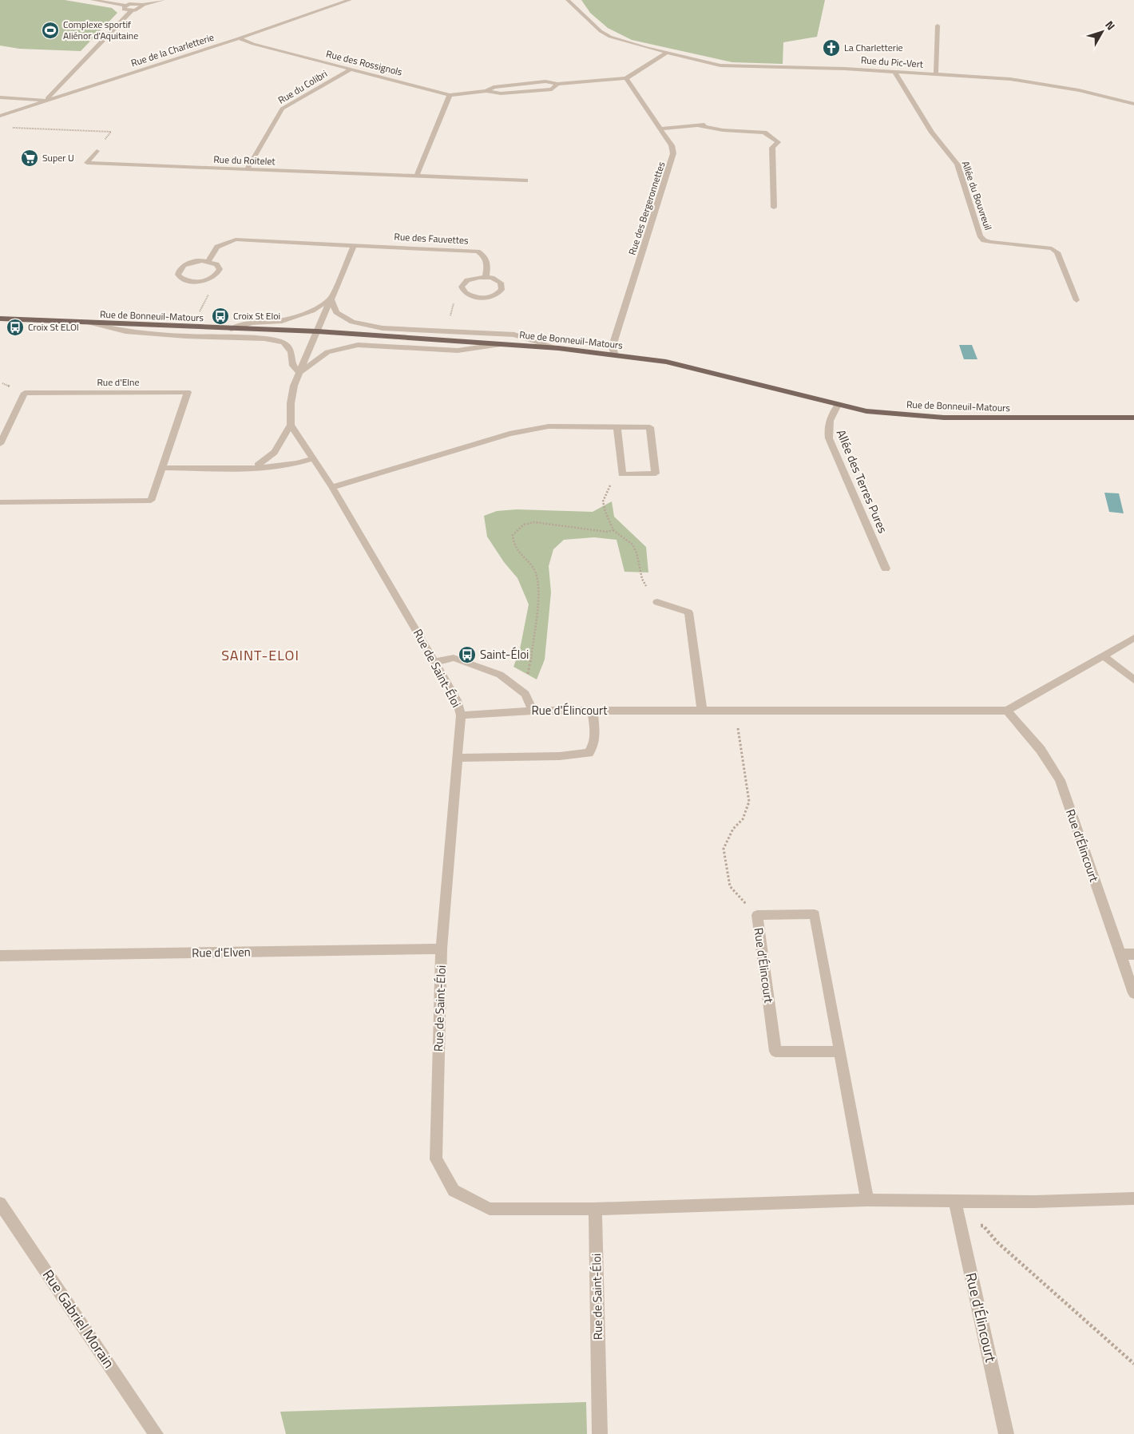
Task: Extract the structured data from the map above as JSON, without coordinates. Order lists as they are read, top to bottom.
{
  "streets": {
    "main road": ["Rue de Bonneuil-Matours"],
    "street": [
      "Rue de la Charletterie",
      "Rue du Pic-Vert",
      "Rue des Rossignols",
      "Rue du Colibri",
      "Rue du Roitelet",
      "Allée du Bouvreuil",
      "Rue des Bergeronnettes",
      "Rue des Fauvettes",
      "Rue d'Elne",
      "Allée des Terres Pures",
      "Rue de Saint-Éloi",
      "Rue d'Élincourt",
      "Rue d'Elven",
      "Rue Gabriel Morain"
    ]
  },
  "crossings": [
    ["Rue de la Charletterie", "Rue des Rossignols"],
    ["Rue du Pic-Vert", "Rue des Rossignols"],
    ["Rue du Pic-Vert", "Allée du Bouvreuil"],
    ["Rue des Rossignols", "Rue du Colibri"],
    ["Rue des Rossignols", "Rue des Bergeronnettes"],
    ["Rue du Colibri", "Rue du Roitelet"],
    ["Rue des Bergeronnettes", "Rue de Bonneuil-Matours"],
    ["Rue de Bonneuil-Matours", "Allée des Terres Pures"],
    ["Rue de Saint-Éloi", "Rue d'Élincourt"],
    ["Rue de Saint-Éloi", "Rue d'Elven"]
  ],
  "districts": ["SAINT-ELOI"],
  "places": {
    "sports": ["Complexe sportif Aliénor d'Aquitaine"],
    "church": ["La Charletterie"],
    "supermarket": ["Super U"],
    "bus stop": ["Croix St Eloi", "Croix St ELOI", "Saint-Éloi"]
  },
  "north": "top right"
}
